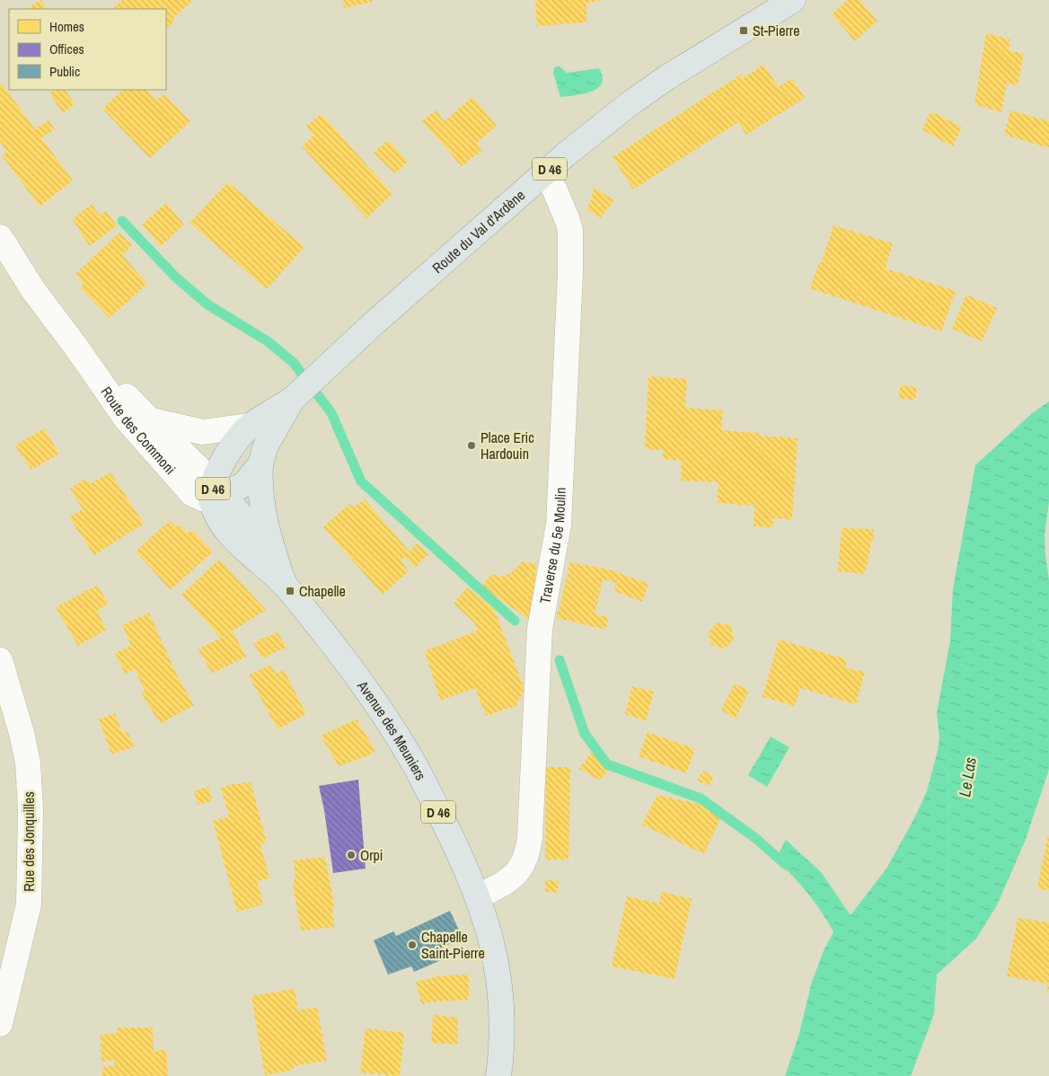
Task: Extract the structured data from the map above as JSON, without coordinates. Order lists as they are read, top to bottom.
{
  "streets": {
    "main road": ["D 46", "Route du Val d'Ardène", "Avenue des Meuniers"],
    "street": ["Route des Commoni", "Traverse du 5e Moulin", "Rue des Jonquilles"]
  },
  "crossings": [
    ["D 46", "Route du Val d'Ardène"],
    ["D 46", "Route des Commoni"],
    ["D 46", "Avenue des Meuniers"],
    ["Route du Val d'Ardène", "Traverse du 5e Moulin"],
    ["Route des Commoni", "Avenue des Meuniers"],
    ["Traverse du 5e Moulin", "Avenue des Meuniers"]
  ],
  "water": ["Le Las"],
  "places": {
    "transit": ["St-Pierre", "Chapelle"],
    "other": ["Place Eric Hardouin", "Orpi", "Chapelle Saint-Pierre"]
  },
  "legend": ["Homes", "Offices", "Public"]
}
